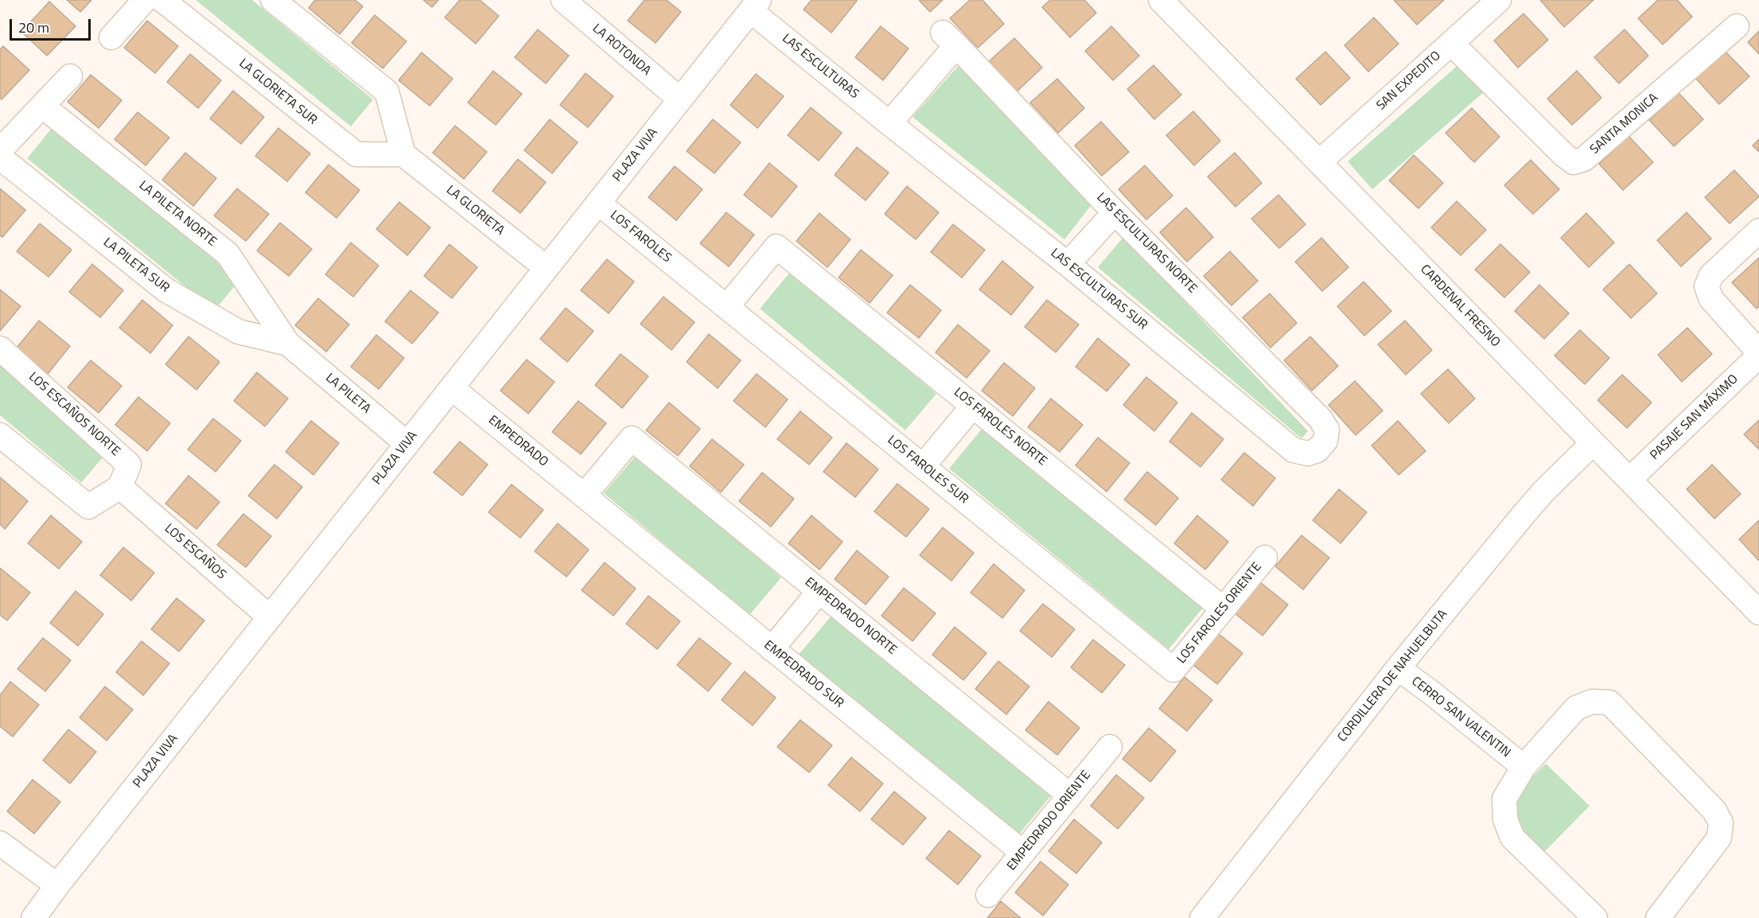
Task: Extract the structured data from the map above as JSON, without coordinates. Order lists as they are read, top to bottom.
{
  "streets": {
    "street": [
      "LA ROTONDA",
      "LAS ESCULTURAS",
      "SAN EXPEDITO",
      "LA GLORIETA SUR",
      "SANTA MONICA",
      "PLAZA VIVA",
      "LA GLORIETA",
      "LA PILETA NORTE",
      "LOS FAROLES",
      "LAS ESCULTURAS NORTE",
      "LA PILETA SUR",
      "LAS ESCULTURAS SUR",
      "CARDENAL FRESNO",
      "LA PILETA",
      "LOS ESCAÑOS NORTE",
      "PASAJE SAN MÁXIMO",
      "LOS FAROLES NORTE",
      "EMPEDRADO",
      "LOS FAROLES SUR",
      "LOS ESCAÑOS",
      "LOS FAROLES ORIENTE",
      "EMPEDRADO NORTE",
      "EMPEDRADO SUR",
      "CORDILLERA DE NAHUELBUTA",
      "CERRO SAN VALENTIN",
      "EMPEDRADO ORIENTE"
    ]
  },
  "crossings": [
    ["LA ROTONDA", "PLAZA VIVA"],
    ["LAS ESCULTURAS", "PLAZA VIVA"],
    ["LAS ESCULTURAS", "LAS ESCULTURAS NORTE"],
    ["LAS ESCULTURAS", "LAS ESCULTURAS SUR"],
    ["SAN EXPEDITO", "SANTA MONICA"],
    ["SAN EXPEDITO", "CARDENAL FRESNO"],
    ["LA GLORIETA SUR", "LA GLORIETA"],
    ["PLAZA VIVA", "LA GLORIETA"],
    ["PLAZA VIVA", "LOS FAROLES"],
    ["PLAZA VIVA", "LA PILETA"],
    ["PLAZA VIVA", "EMPEDRADO"],
    ["PLAZA VIVA", "LOS ESCAÑOS"],
    ["LA PILETA NORTE", "LA PILETA SUR"],
    ["LA PILETA NORTE", "LA PILETA"],
    ["LOS FAROLES", "LOS FAROLES SUR"],
    ["LAS ESCULTURAS NORTE", "LAS ESCULTURAS SUR"],
    ["LA PILETA SUR", "LA PILETA"],
    ["CARDENAL FRESNO", "PASAJE SAN MÁXIMO"],
    ["CARDENAL FRESNO", "CORDILLERA DE NAHUELBUTA"],
    ["LOS ESCAÑOS NORTE", "LOS ESCAÑOS"],
    ["LOS FAROLES NORTE", "LOS FAROLES SUR"],
    ["LOS FAROLES NORTE", "LOS FAROLES ORIENTE"],
    ["EMPEDRADO", "EMPEDRADO NORTE"],
    ["EMPEDRADO", "EMPEDRADO SUR"],
    ["LOS FAROLES SUR", "LOS FAROLES ORIENTE"],
    ["EMPEDRADO NORTE", "EMPEDRADO SUR"],
    ["EMPEDRADO NORTE", "EMPEDRADO ORIENTE"],
    ["EMPEDRADO SUR", "EMPEDRADO ORIENTE"],
    ["CORDILLERA DE NAHUELBUTA", "CERRO SAN VALENTIN"]
  ],
  "scale_bar": "20 m"
}
